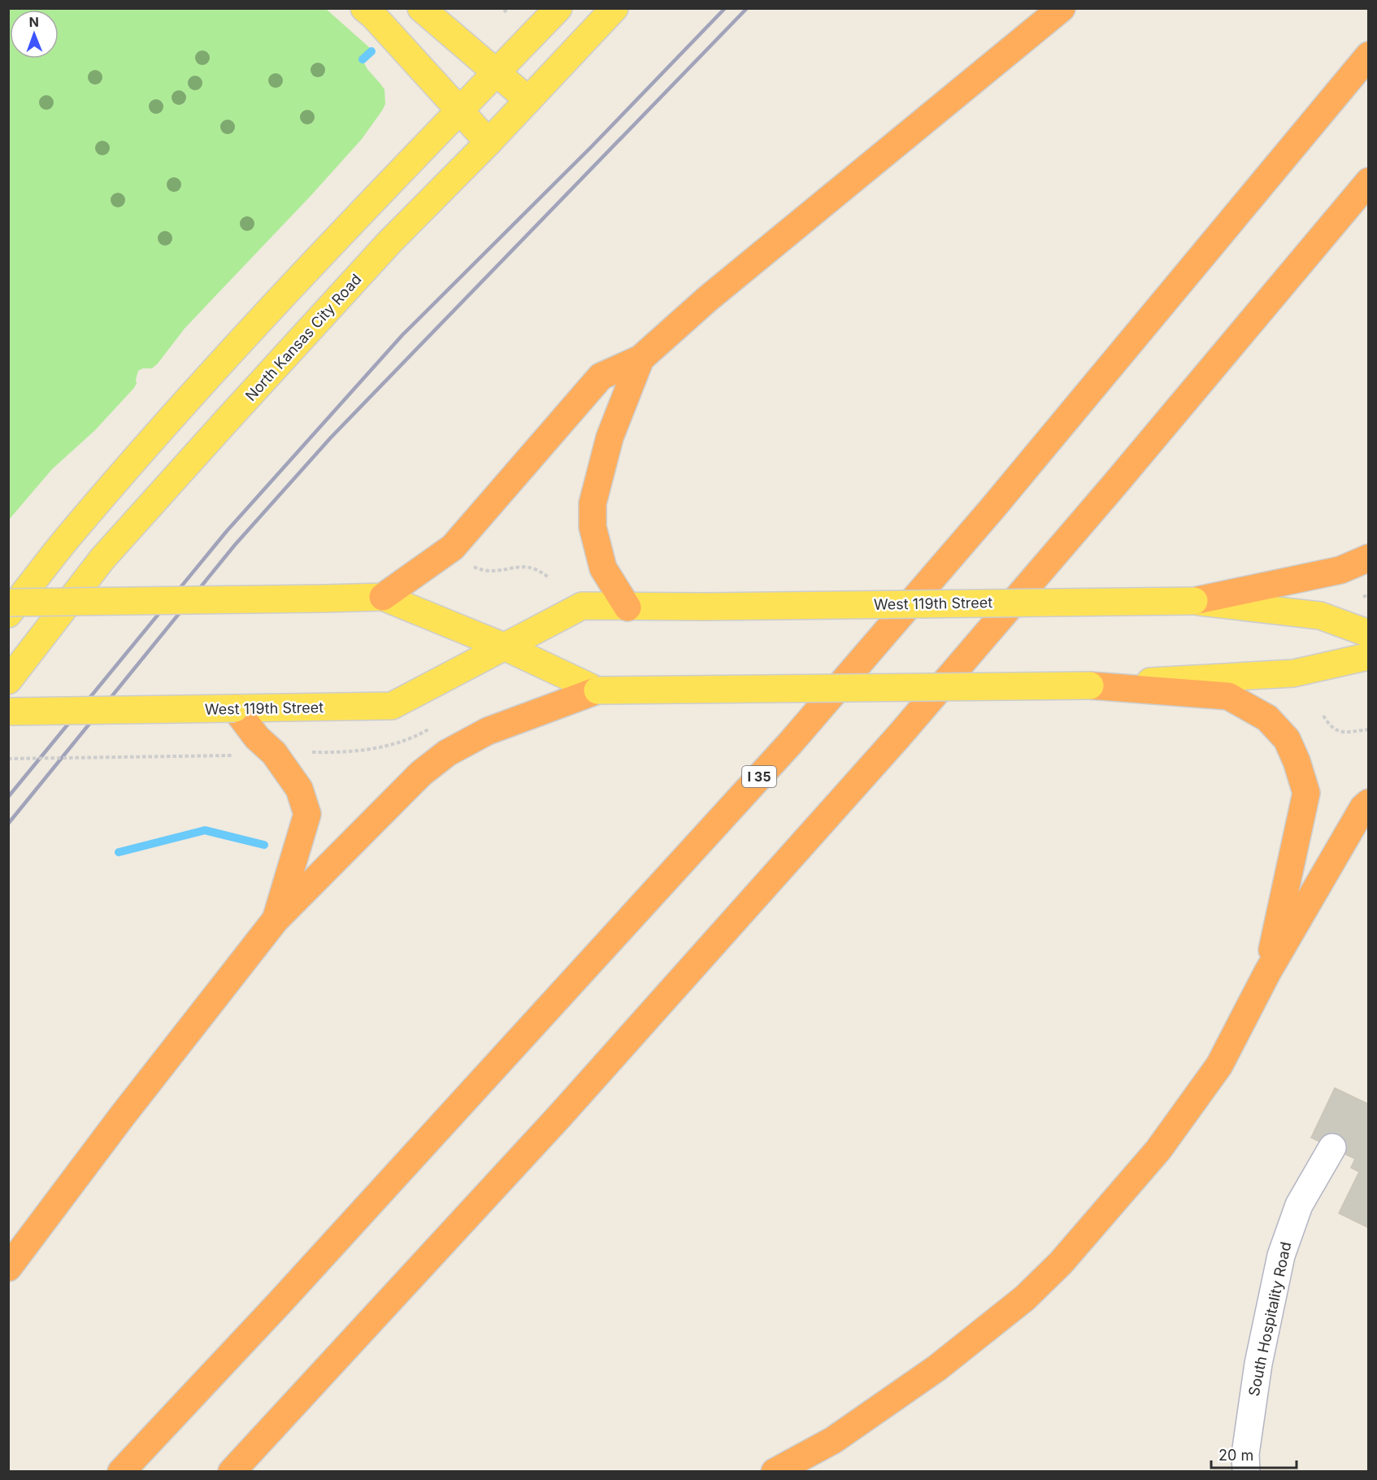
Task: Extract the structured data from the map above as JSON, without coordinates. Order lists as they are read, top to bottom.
{
  "streets": {
    "highway": ["I 35"],
    "main road": ["North Kansas City Road", "West 119th Street"],
    "street": ["South Hospitality Road"]
  },
  "scale_bar": "20 m",
  "north": "top"
}
